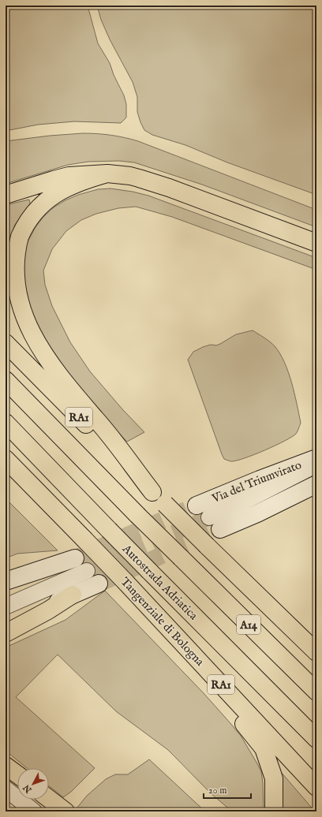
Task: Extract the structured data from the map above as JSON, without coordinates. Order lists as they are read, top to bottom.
{
  "streets": {
    "highway": [
      "RA1",
      "Autostrada Adriatica",
      "Tangenziale di Bologna",
      "A14"
    ],
    "main road": ["Via del Triumvirato"]
  },
  "crossings": [
    ["Autostrada Adriatica", "A14"]
  ],
  "scale_bar": "20 m",
  "north": "bottom left"
}
